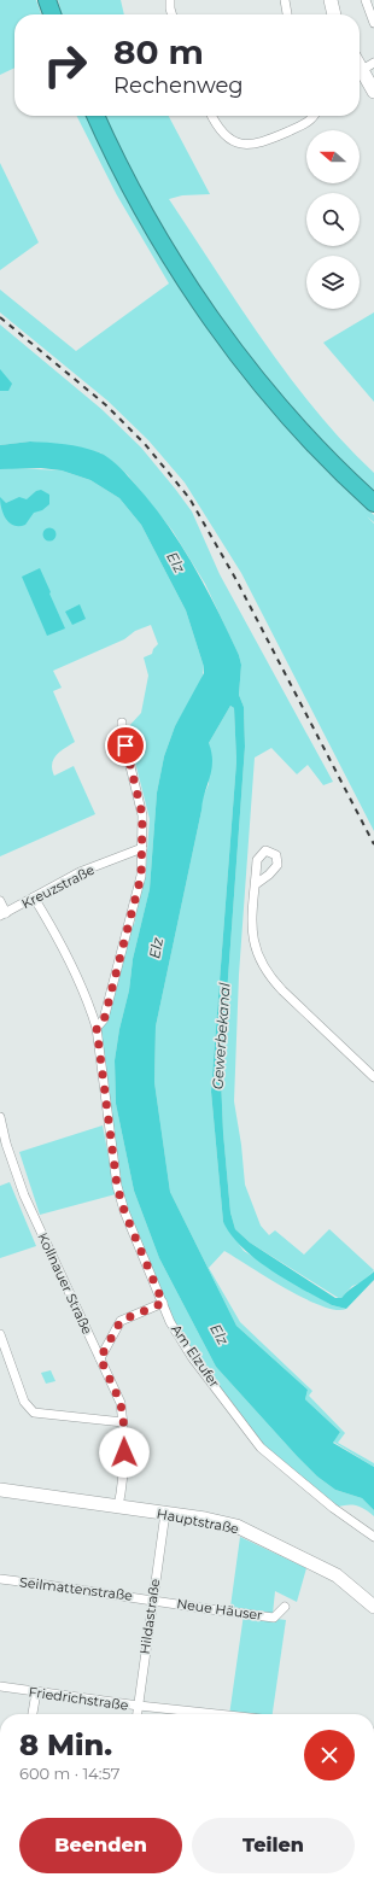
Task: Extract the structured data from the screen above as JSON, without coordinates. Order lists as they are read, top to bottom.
{
  "streets": {
    "street": [
      "Kreuzstraße",
      "Kollnauer Straße",
      "Am Elzufer",
      "Hauptstraße",
      "Seilmattenstraße",
      "Neue Häuser",
      "Hildastraße",
      "Friedrichstraße"
    ]
  },
  "crossings": [
    ["Kreuzstraße", "Am Elzufer"],
    ["Kollnauer Straße", "Hauptstraße"],
    ["Hauptstraße", "Hildastraße"],
    ["Seilmattenstraße", "Neue Häuser"],
    ["Seilmattenstraße", "Hildastraße"],
    ["Neue Häuser", "Hildastraße"],
    ["Hildastraße", "Friedrichstraße"]
  ],
  "water": ["Elz", "Gewerbekanal"],
  "north": "left",
  "page": {
    "turn": ["80 m", "Rechenweg"],
    "heading": ["8 Min.", "600 m · 14:57"],
    "buttons": ["Beenden", "Teilen"]
  }
}
